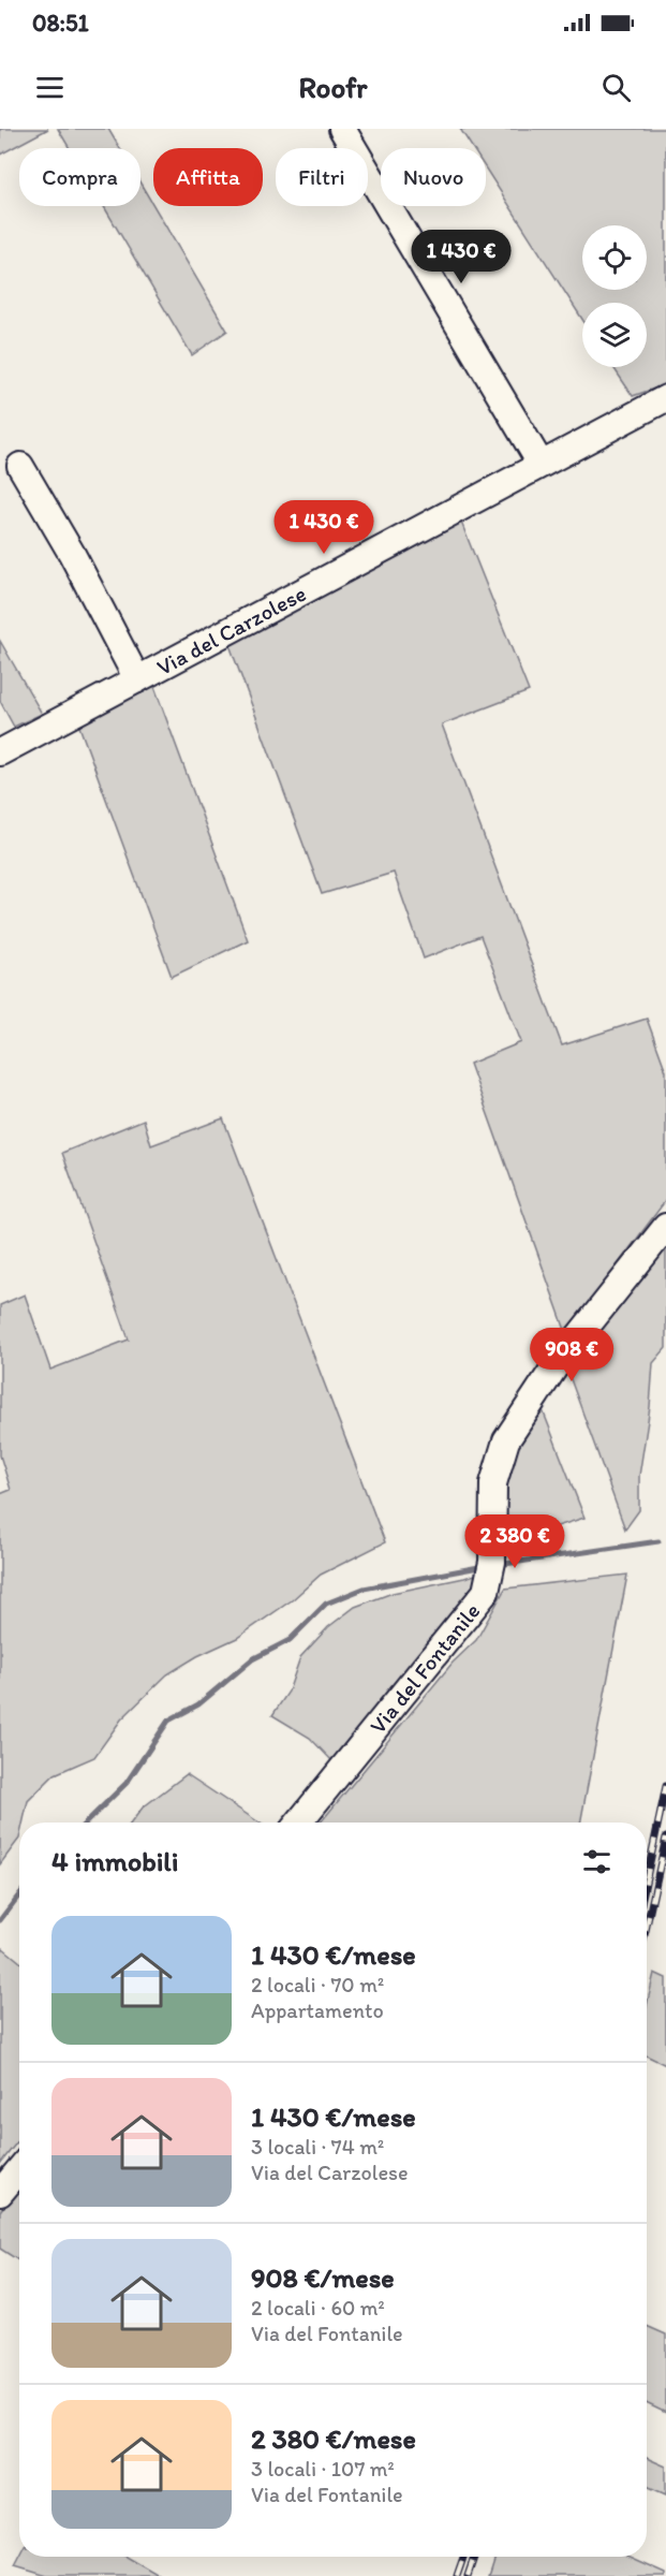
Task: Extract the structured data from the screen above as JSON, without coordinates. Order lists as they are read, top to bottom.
{
  "streets": {
    "street": ["Via del Carzolese", "Via del Fontanile"]
  },
  "page": {
    "status": "08:51",
    "header": "Roofr",
    "chip": [
      "Compra",
      "Affitta",
      "Filtri",
      "Nuovo"
    ],
    "price": [
      "1 430 €",
      "1 430 €",
      "908 €",
      "2 380 €"
    ],
    "heading": "4 immobili",
    "list": [
      {
        "name": "1 430 €/mese",
        "note": "2 locali · 70 m² · Appartamento"
      },
      {
        "name": "1 430 €/mese",
        "note": "3 locali · 74 m² · Via del Carzolese"
      },
      {
        "name": "908 €/mese",
        "note": "2 locali · 60 m² · Via del Fontanile"
      },
      {
        "name": "2 380 €/mese",
        "note": "3 locali · 107 m² · Via del Fontanile"
      }
    ]
  }
}
